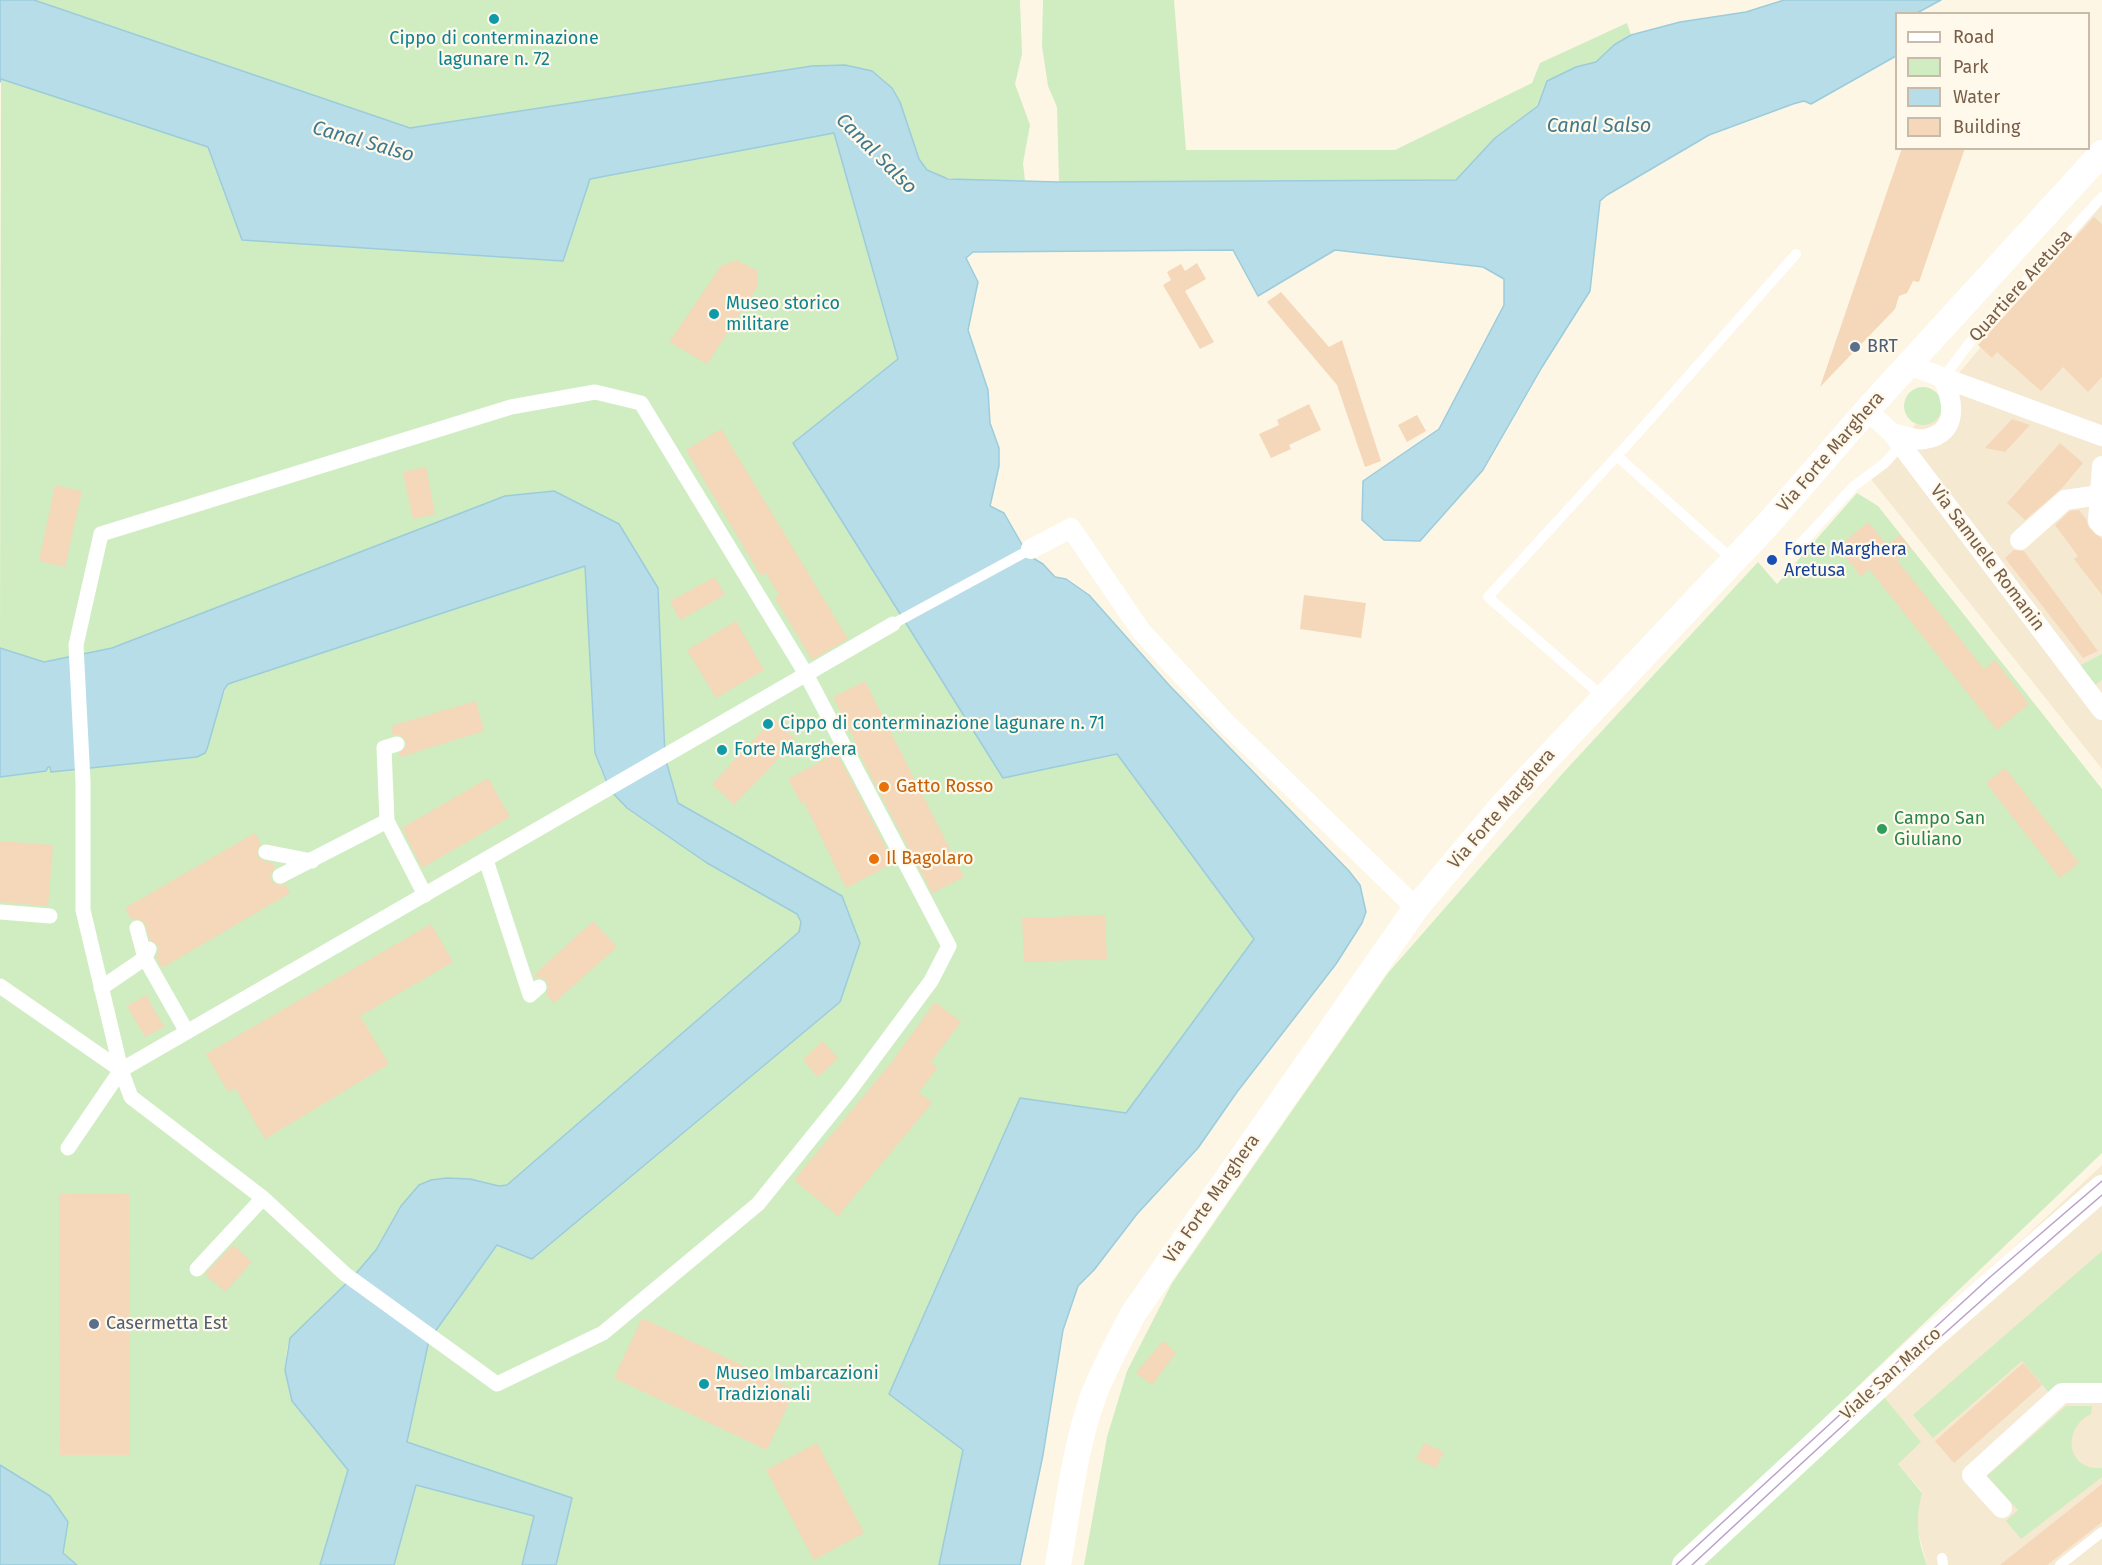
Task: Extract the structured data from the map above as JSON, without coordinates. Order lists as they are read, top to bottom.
{
  "streets": {
    "street": ["Via Forte Marghera", "Via Samuele Romanin", "Viale San Marco"],
    "lane": ["Quartiere Aretusa"]
  },
  "crossings": [
    ["Quartiere Aretusa", "Via Forte Marghera"],
    ["Quartiere Aretusa", "Via Samuele Romanin"],
    ["Via Forte Marghera", "Via Samuele Romanin"]
  ],
  "water": ["Canal Salso"],
  "places": [
    "Cippo di conterminazione lagunare n. 72",
    "Museo storico militare",
    "BRT",
    "Forte Marghera Aretusa",
    "Cippo di conterminazione lagunare n. 71",
    "Forte Marghera",
    "Gatto Rosso",
    "Campo San Giuliano",
    "Il Bagolaro",
    "Casermetta Est",
    "Museo Imbarcazioni Tradizionali"
  ],
  "legend": [
    "Road",
    "Park",
    "Water",
    "Building"
  ]
}
